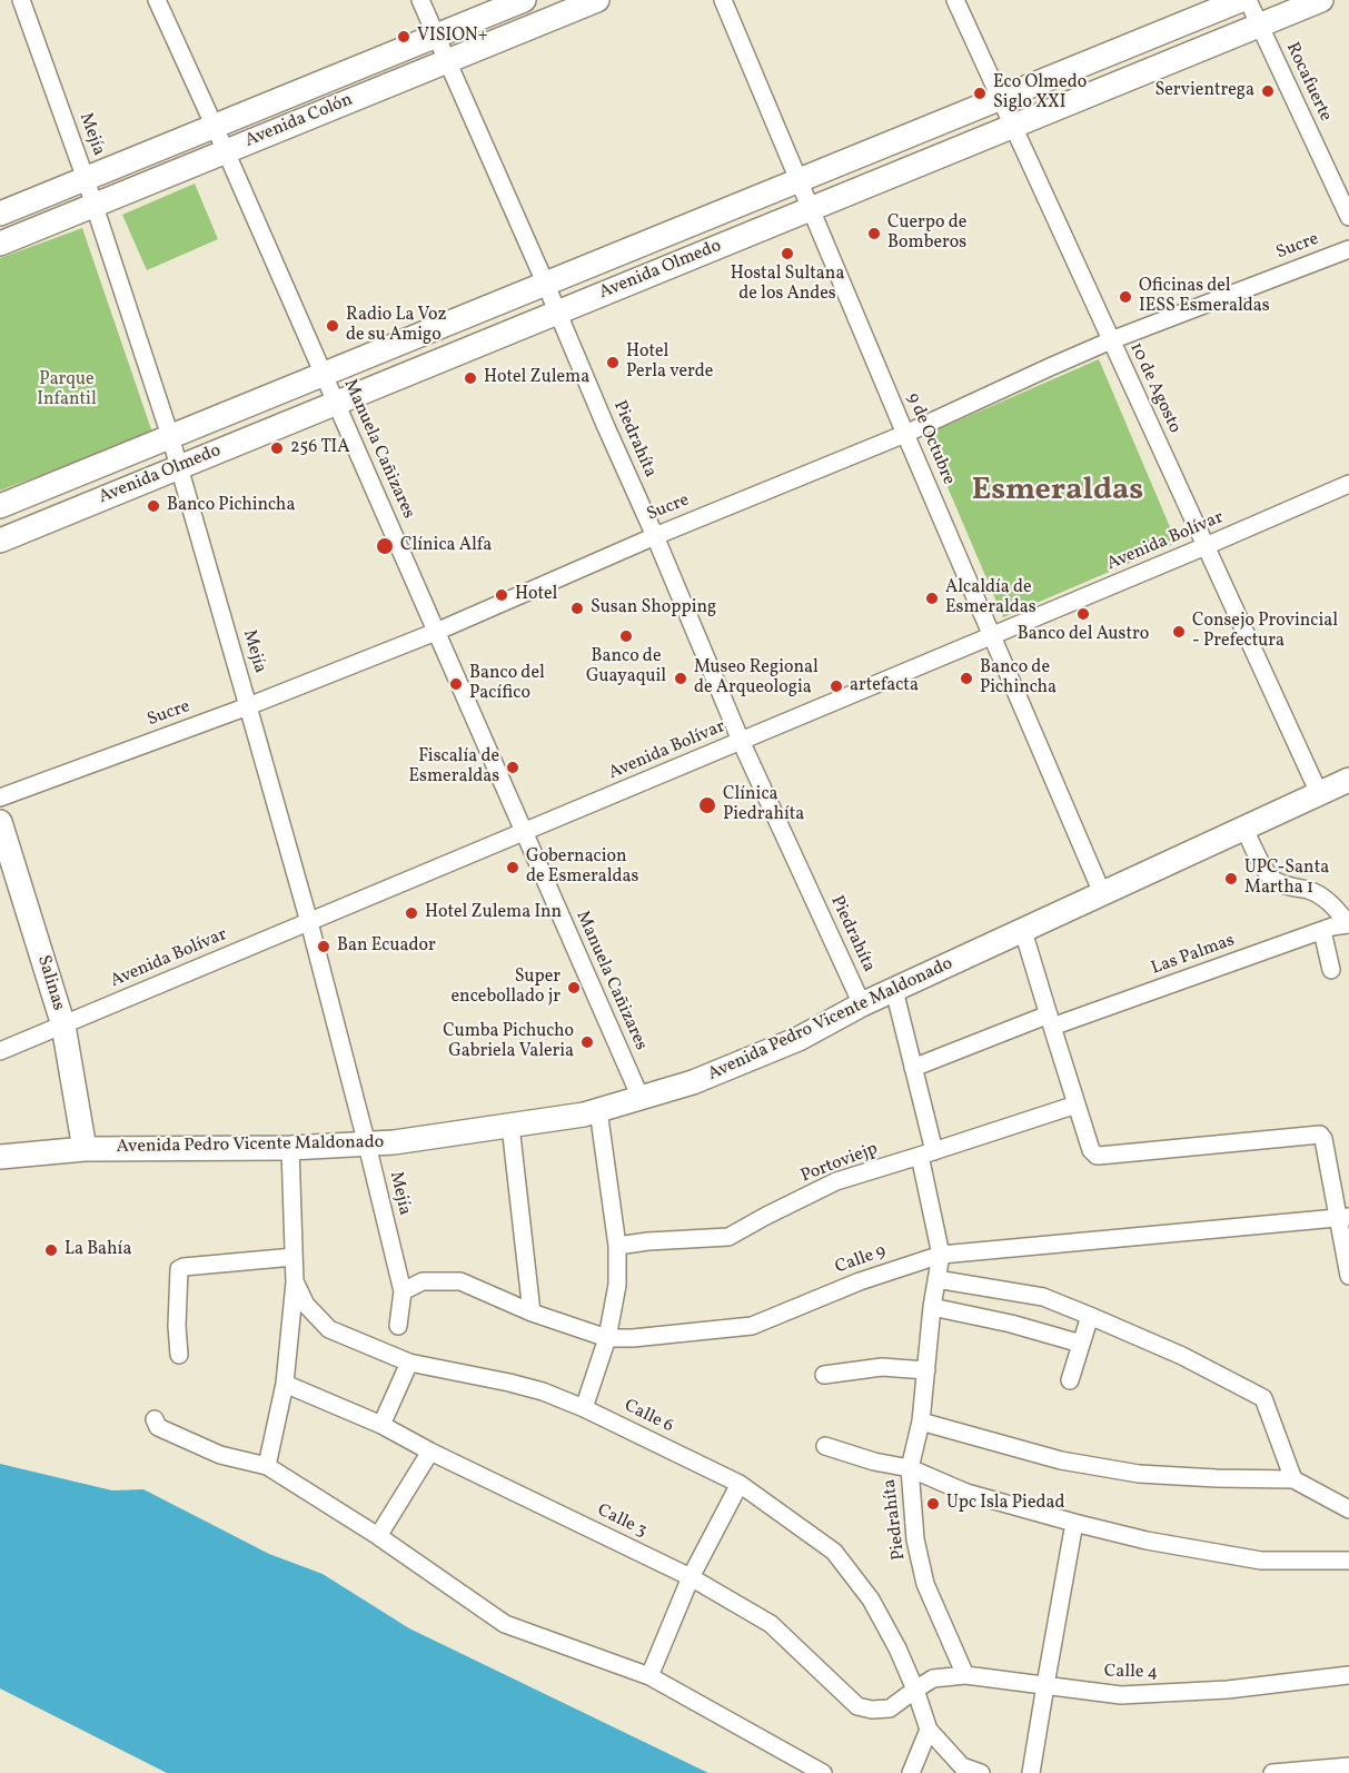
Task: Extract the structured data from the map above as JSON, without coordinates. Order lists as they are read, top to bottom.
{
  "streets": {
    "street": [
      "Rocafuerte",
      "Avenida Colón",
      "Mejía",
      "Sucre",
      "Avenida Olmedo",
      "10 de Agosto",
      "Piedrahíta",
      "9 de Octubre",
      "Manuela Cañizares",
      "Avenida Bolívar",
      "Las Palmas",
      "Salinas",
      "Avenida Pedro Vicente Maldonado",
      "Portoviejp",
      "Calle 9",
      "Calle 6",
      "Calle 3",
      "Calle 4"
    ]
  },
  "crossings": [
    ["Rocafuerte", "Avenida Olmedo"],
    ["Avenida Colón", "Mejía"],
    ["Avenida Colón", "Piedrahíta"],
    ["Avenida Colón", "Manuela Cañizares"],
    ["Mejía", "Sucre"],
    ["Mejía", "Avenida Olmedo"],
    ["Mejía", "Avenida Bolívar"],
    ["Mejía", "Avenida Pedro Vicente Maldonado"],
    ["Mejía", "Calle 9"],
    ["Sucre", "10 de Agosto"],
    ["Sucre", "Piedrahíta"],
    ["Sucre", "9 de Octubre"],
    ["Sucre", "Manuela Cañizares"],
    ["Avenida Olmedo", "10 de Agosto"],
    ["Avenida Olmedo", "Piedrahíta"],
    ["Avenida Olmedo", "9 de Octubre"],
    ["Avenida Olmedo", "Manuela Cañizares"],
    ["10 de Agosto", "Avenida Bolívar"],
    ["10 de Agosto", "Avenida Pedro Vicente Maldonado"],
    ["Piedrahíta", "Avenida Bolívar"],
    ["Piedrahíta", "Las Palmas"],
    ["Piedrahíta", "Avenida Pedro Vicente Maldonado"],
    ["Piedrahíta", "Portoviejp"],
    ["Piedrahíta", "Calle 9"],
    ["Piedrahíta", "Calle 4"],
    ["9 de Octubre", "Avenida Bolívar"],
    ["9 de Octubre", "Avenida Pedro Vicente Maldonado"],
    ["Manuela Cañizares", "Avenida Bolívar"],
    ["Manuela Cañizares", "Avenida Pedro Vicente Maldonado"],
    ["Avenida Bolívar", "Salinas"],
    ["Salinas", "Avenida Pedro Vicente Maldonado"],
    ["Calle 6", "Calle 3"],
    ["Calle 6", "Calle 4"],
    ["Calle 3", "Calle 4"]
  ],
  "districts": ["Esmeraldas"],
  "parks": ["Parque Infantil"],
  "places": [
    "VISION+",
    "Servientrega",
    "Eco Olmedo Siglo XXI",
    "Cuerpo de Bomberos",
    "Hostal Sultana de los Andes",
    "Oficinas del IESS Esmeraldas",
    "Radio La Voz de su Amigo",
    "Hotel Perla verde",
    "Hotel Zulema",
    "256 TIA",
    "Banco Pichincha",
    "Clínica Alfa",
    "Hotel",
    "Alcaldía de Esmeraldas",
    "Susan Shopping",
    "Banco del Austro",
    "Consejo Provincial - Prefectura",
    "Banco de Guayaquil",
    "Museo Regional de Arqueologia",
    "Banco de Pichincha",
    "Banco del Pacífico",
    "artefacta",
    "Fiscalía de Esmeraldas",
    "Clínica Piedrahíta",
    "Gobernacion de Esmeraldas",
    "UPC-Santa Martha 1",
    "Hotel Zulema Inn",
    "Ban Ecuador",
    "Super encebollado jr",
    "Cumba Pichucho Gabriela Valeria",
    "La Bahía",
    "Upc Isla Piedad"
  ]
}
